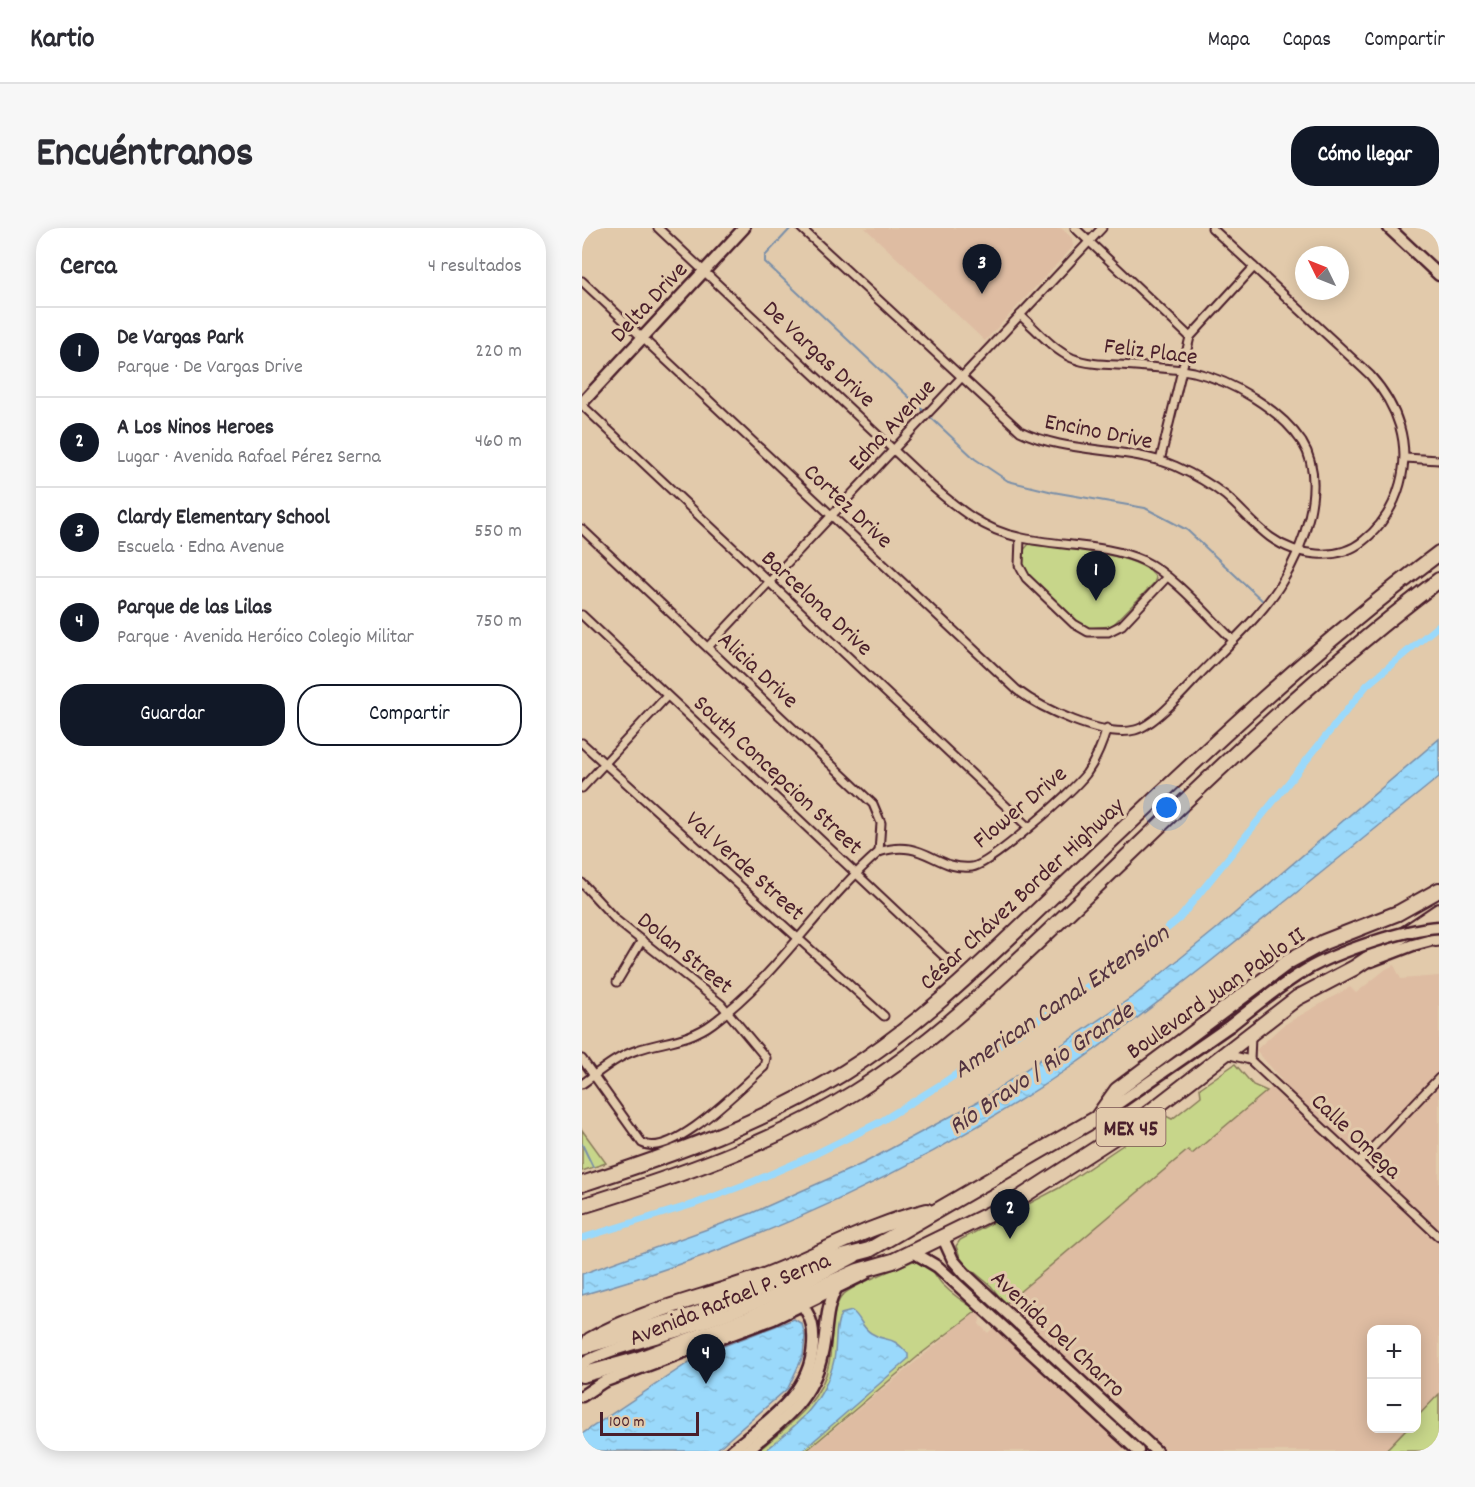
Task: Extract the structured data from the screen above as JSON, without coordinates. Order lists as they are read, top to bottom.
{
  "streets": {
    "highway": [
      "César Chávez Border Highway",
      "Boulevard Juan Pablo II",
      "MEX 45",
      "Avenida Rafael P. Serna"
    ],
    "main road": ["Delta Drive", "Avenida Del Charro"],
    "street": [
      "Feliz Place",
      "De Vargas Drive",
      "Edna Avenue",
      "Encino Drive",
      "Cortez Drive",
      "Barcelona Drive",
      "Alicia Drive",
      "South Concepcion Street",
      "Flower Drive",
      "Val Verde Street",
      "Dolan Street",
      "Calle Omega"
    ]
  },
  "crossings": [
    ["Delta Drive", "De Vargas Drive"],
    ["Delta Drive", "Cortez Drive"],
    ["Delta Drive", "Barcelona Drive"],
    ["Feliz Place", "Edna Avenue"],
    ["Feliz Place", "Encino Drive"],
    ["De Vargas Drive", "Edna Avenue"],
    ["Edna Avenue", "Encino Drive"],
    ["Edna Avenue", "Cortez Drive"],
    ["Edna Avenue", "Barcelona Drive"],
    ["Edna Avenue", "Alicia Drive"],
    ["Cortez Drive", "Flower Drive"],
    ["Barcelona Drive", "Flower Drive"],
    ["Alicia Drive", "Flower Drive"],
    ["Boulevard Juan Pablo II", "MEX 45"],
    ["MEX 45", "Avenida Rafael P. Serna"],
    ["MEX 45", "Avenida Del Charro"]
  ],
  "water": ["American Canal Extension", "Río Bravo / Rio Grande"],
  "scale_bar": "100 m",
  "north": "top left",
  "page": {
    "header": "Kartio",
    "nav": ["Mapa", "Capas", "Compartir"],
    "title": "Encuéntranos",
    "buttons": [
      "Cómo llegar",
      ["Guardar", "Compartir"]
    ],
    "heading": ["Cerca", "4 resultados"],
    "pins": [
      "3",
      "1",
      "2",
      "4"
    ],
    "list": [
      {
        "mark": "1",
        "name": "De Vargas Park",
        "note": "Parque · De Vargas Drive",
        "value": "220 m"
      },
      {
        "mark": "2",
        "name": "A Los Ninos Heroes",
        "note": "Lugar · Avenida Rafael Pérez Serna",
        "value": "460 m"
      },
      {
        "mark": "3",
        "name": "Clardy Elementary School",
        "note": "Escuela · Edna Avenue",
        "value": "550 m"
      },
      {
        "mark": "4",
        "name": "Parque de las Lilas",
        "note": "Parque · Avenida Heróico Colegio Militar",
        "value": "750 m"
      }
    ],
    "map_buttons": ["+", "−"],
    "scale": "100 m"
  }
}
